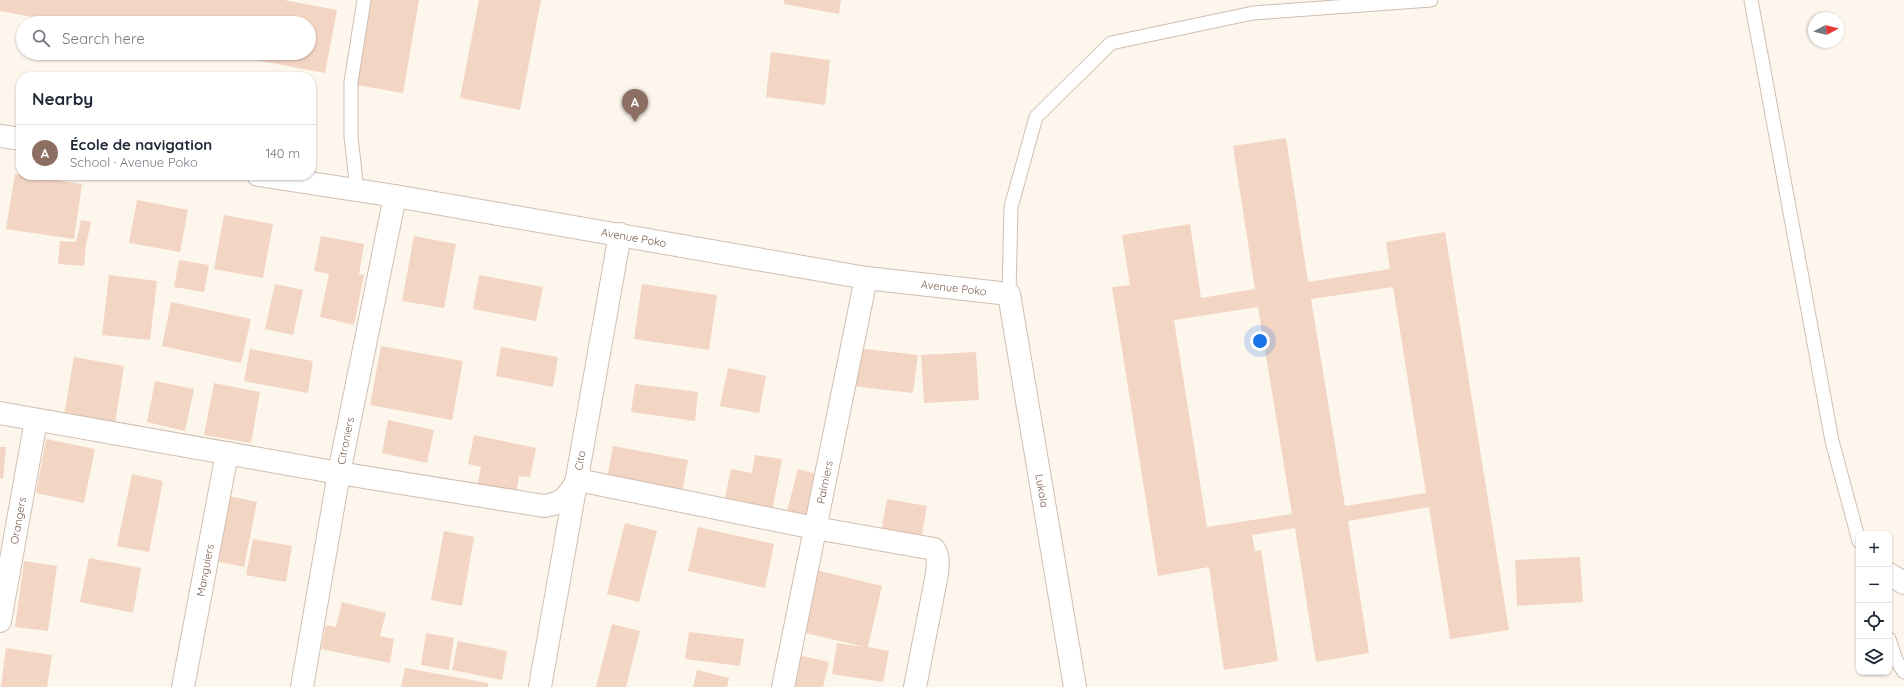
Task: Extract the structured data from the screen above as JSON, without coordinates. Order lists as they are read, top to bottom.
{
  "streets": {
    "street": [
      "Avenue Poko",
      "Citroniers",
      "Cito",
      "Palmiers",
      "Lukala",
      "Orangers",
      "Manguiers"
    ]
  },
  "crossings": [
    ["Avenue Poko", "Citroniers"],
    ["Avenue Poko", "Cito"],
    ["Avenue Poko", "Palmiers"],
    ["Avenue Poko", "Lukala"]
  ],
  "north": "right",
  "page": {
    "search": "Search here",
    "heading": "Nearby",
    "pins": "A",
    "list": [
      {
        "mark": "A",
        "name": "École de navigation",
        "note": "School · Avenue Poko",
        "value": "140 m"
      }
    ],
    "map_buttons": ["+", "−"]
  }
}
